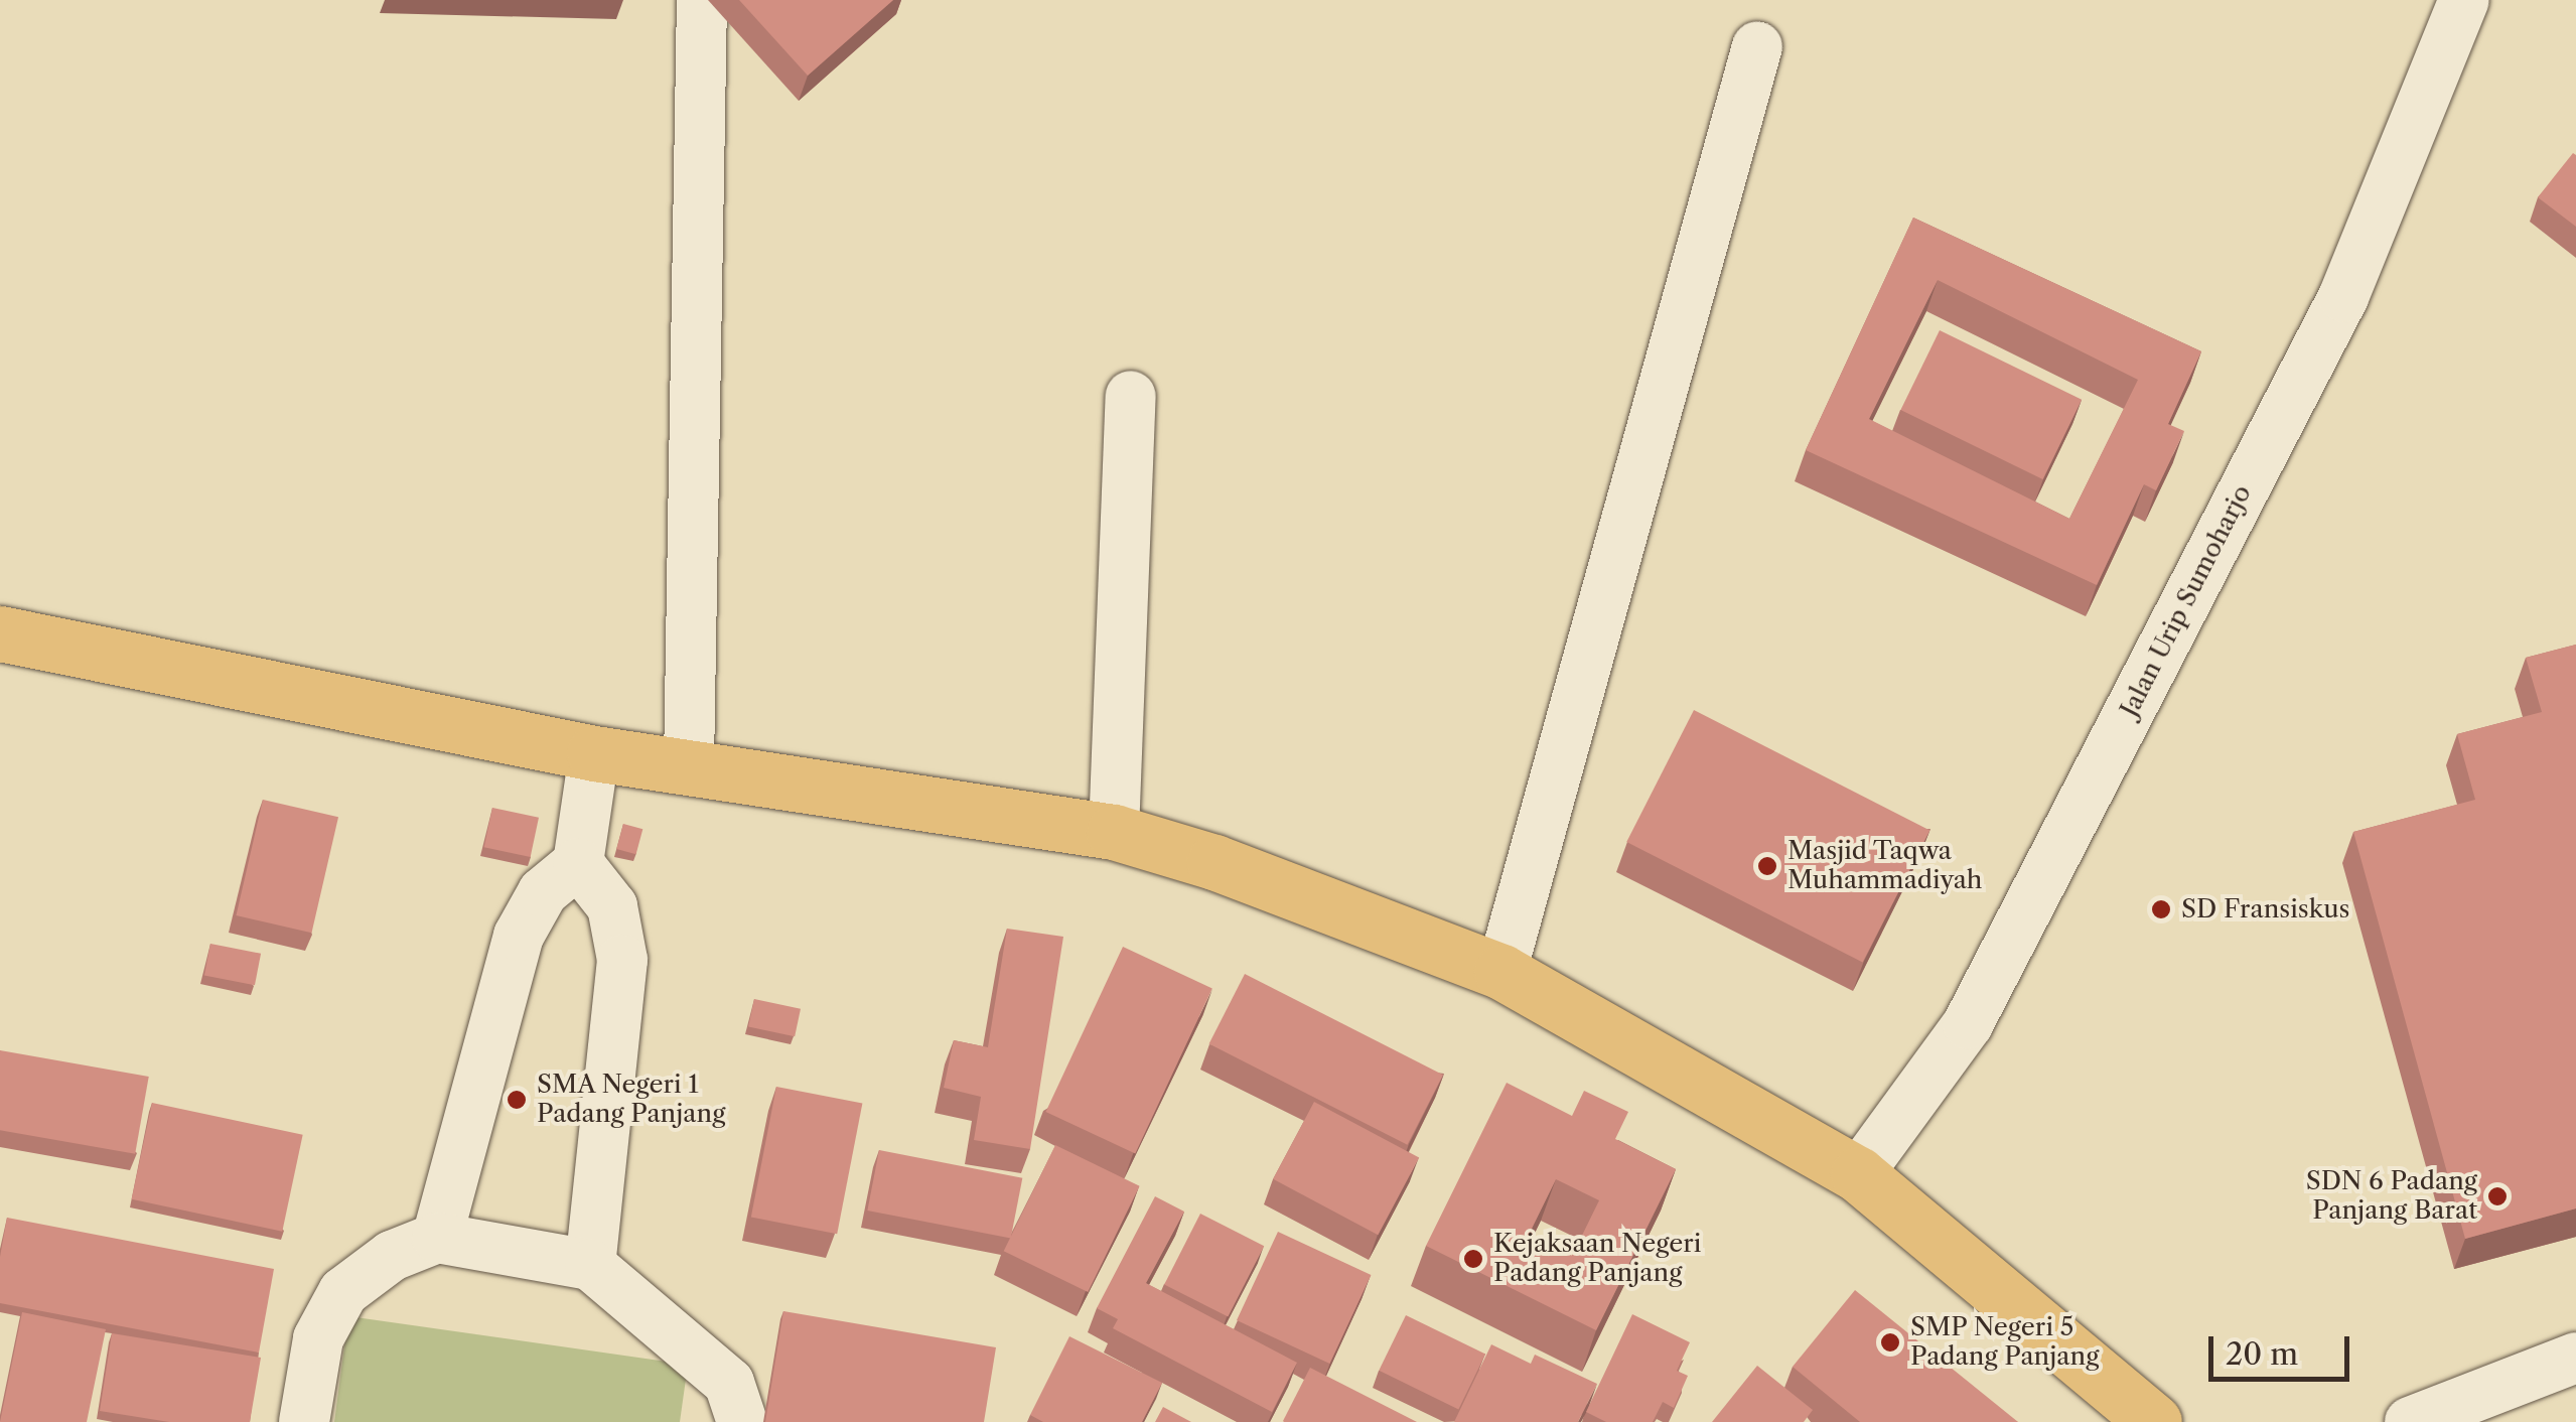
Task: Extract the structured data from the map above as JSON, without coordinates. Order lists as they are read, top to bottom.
{
  "streets": {
    "street": ["Jalan Urip Sumoharjo"]
  },
  "places": [
    "Masjid Taqwa Muhammadiyah",
    "SD Fransiskus",
    "SMA Negeri 1 Padang Panjang",
    "SDN 6 Padang Panjang Barat",
    "Kejaksaan Negeri Padang Panjang",
    "SMP Negeri 5 Padang Panjang"
  ],
  "scale_bar": "20 m"
}
